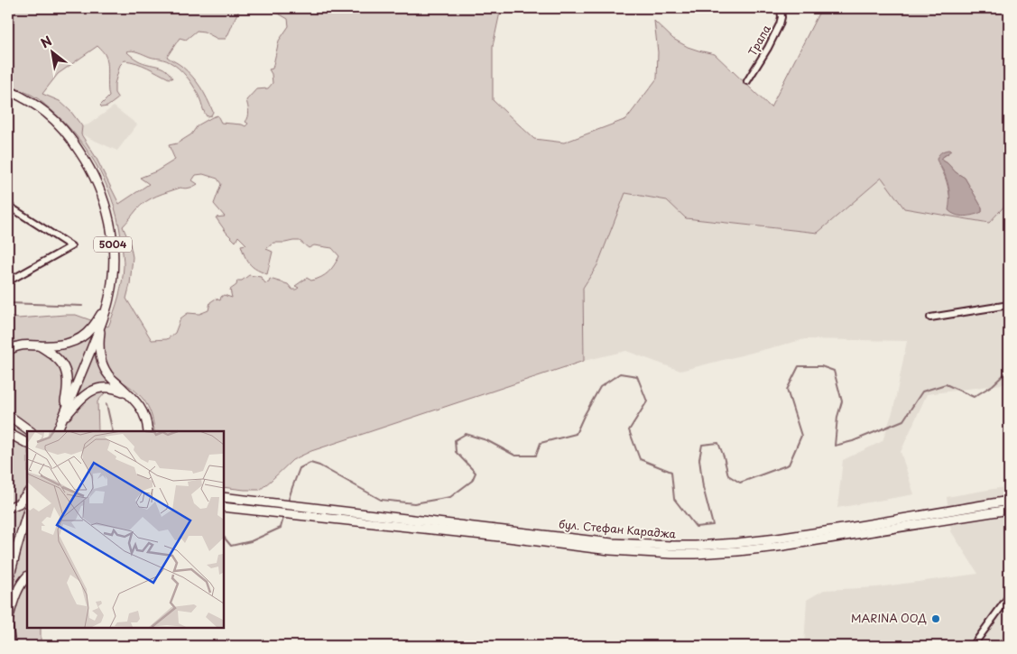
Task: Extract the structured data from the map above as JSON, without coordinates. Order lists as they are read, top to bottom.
{
  "streets": {
    "main road": ["5004", "бул. Стефан Караджа"],
    "street": ["Трапа"]
  },
  "places": ["MARINA ООД"],
  "north": "top left"
}
